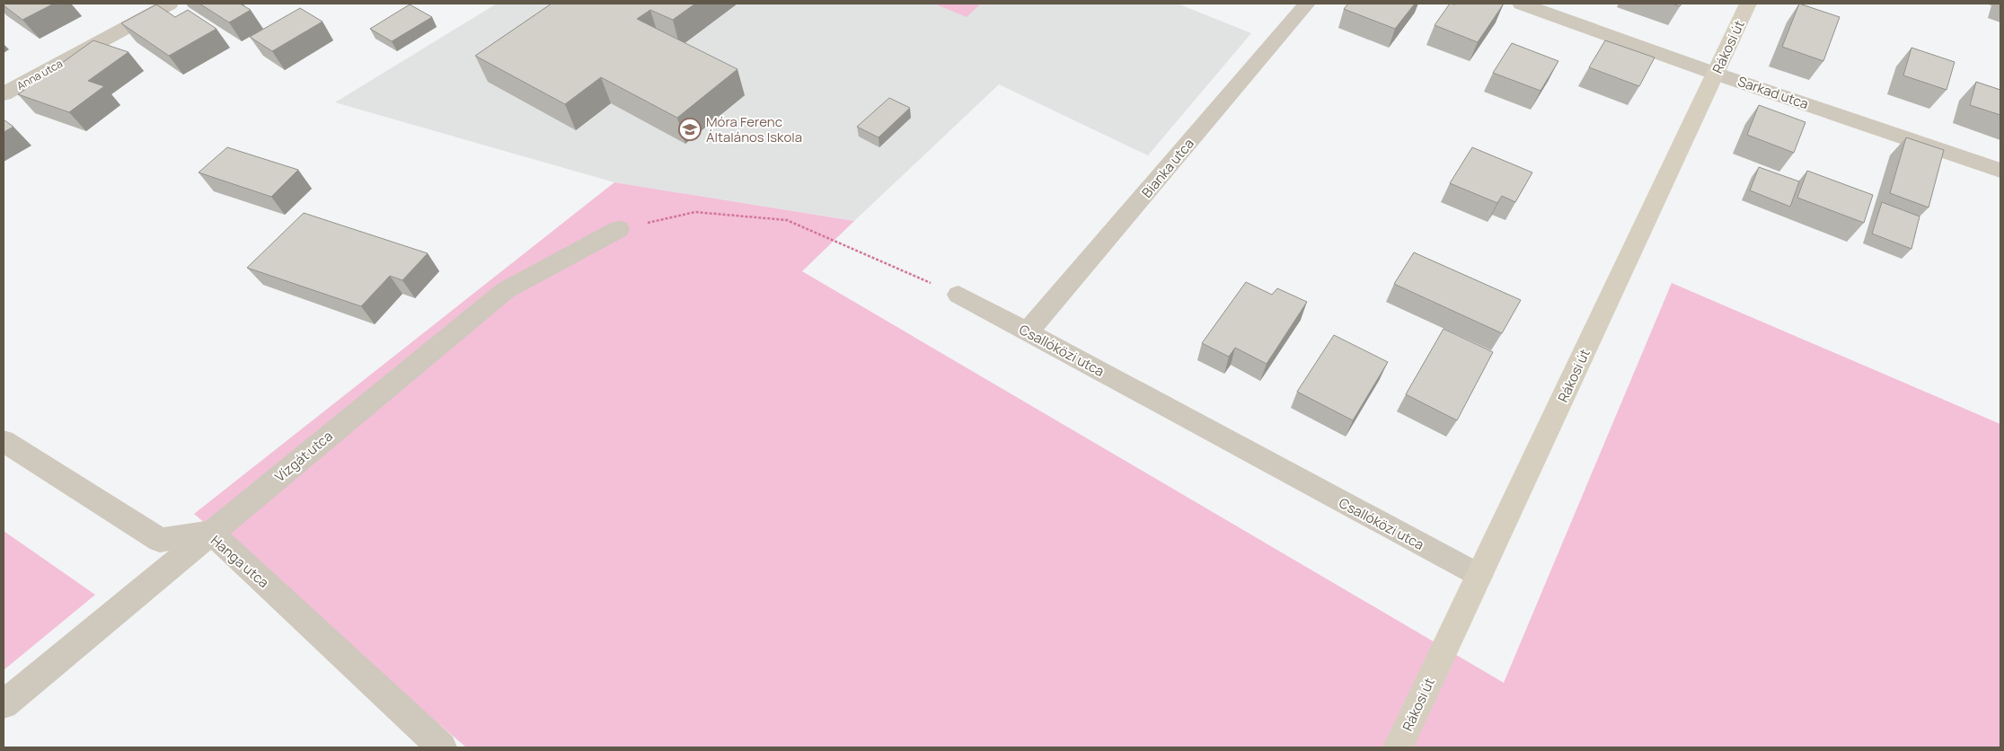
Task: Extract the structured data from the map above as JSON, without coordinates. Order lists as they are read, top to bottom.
{
  "streets": {
    "main road": ["Rákosi út"],
    "street": [
      "Anna utca",
      "Sarkad utca",
      "Bianka utca",
      "Csallóközi utca",
      "Vízgát utca",
      "Hanga utca"
    ]
  },
  "crossings": [
    ["Rákosi út", "Sarkad utca"],
    ["Rákosi út", "Csallóközi utca"],
    ["Bianka utca", "Csallóközi utca"],
    ["Vízgát utca", "Hanga utca"]
  ],
  "places": {
    "school or university": ["Móra Ferenc Általános Iskola"]
  }
}
